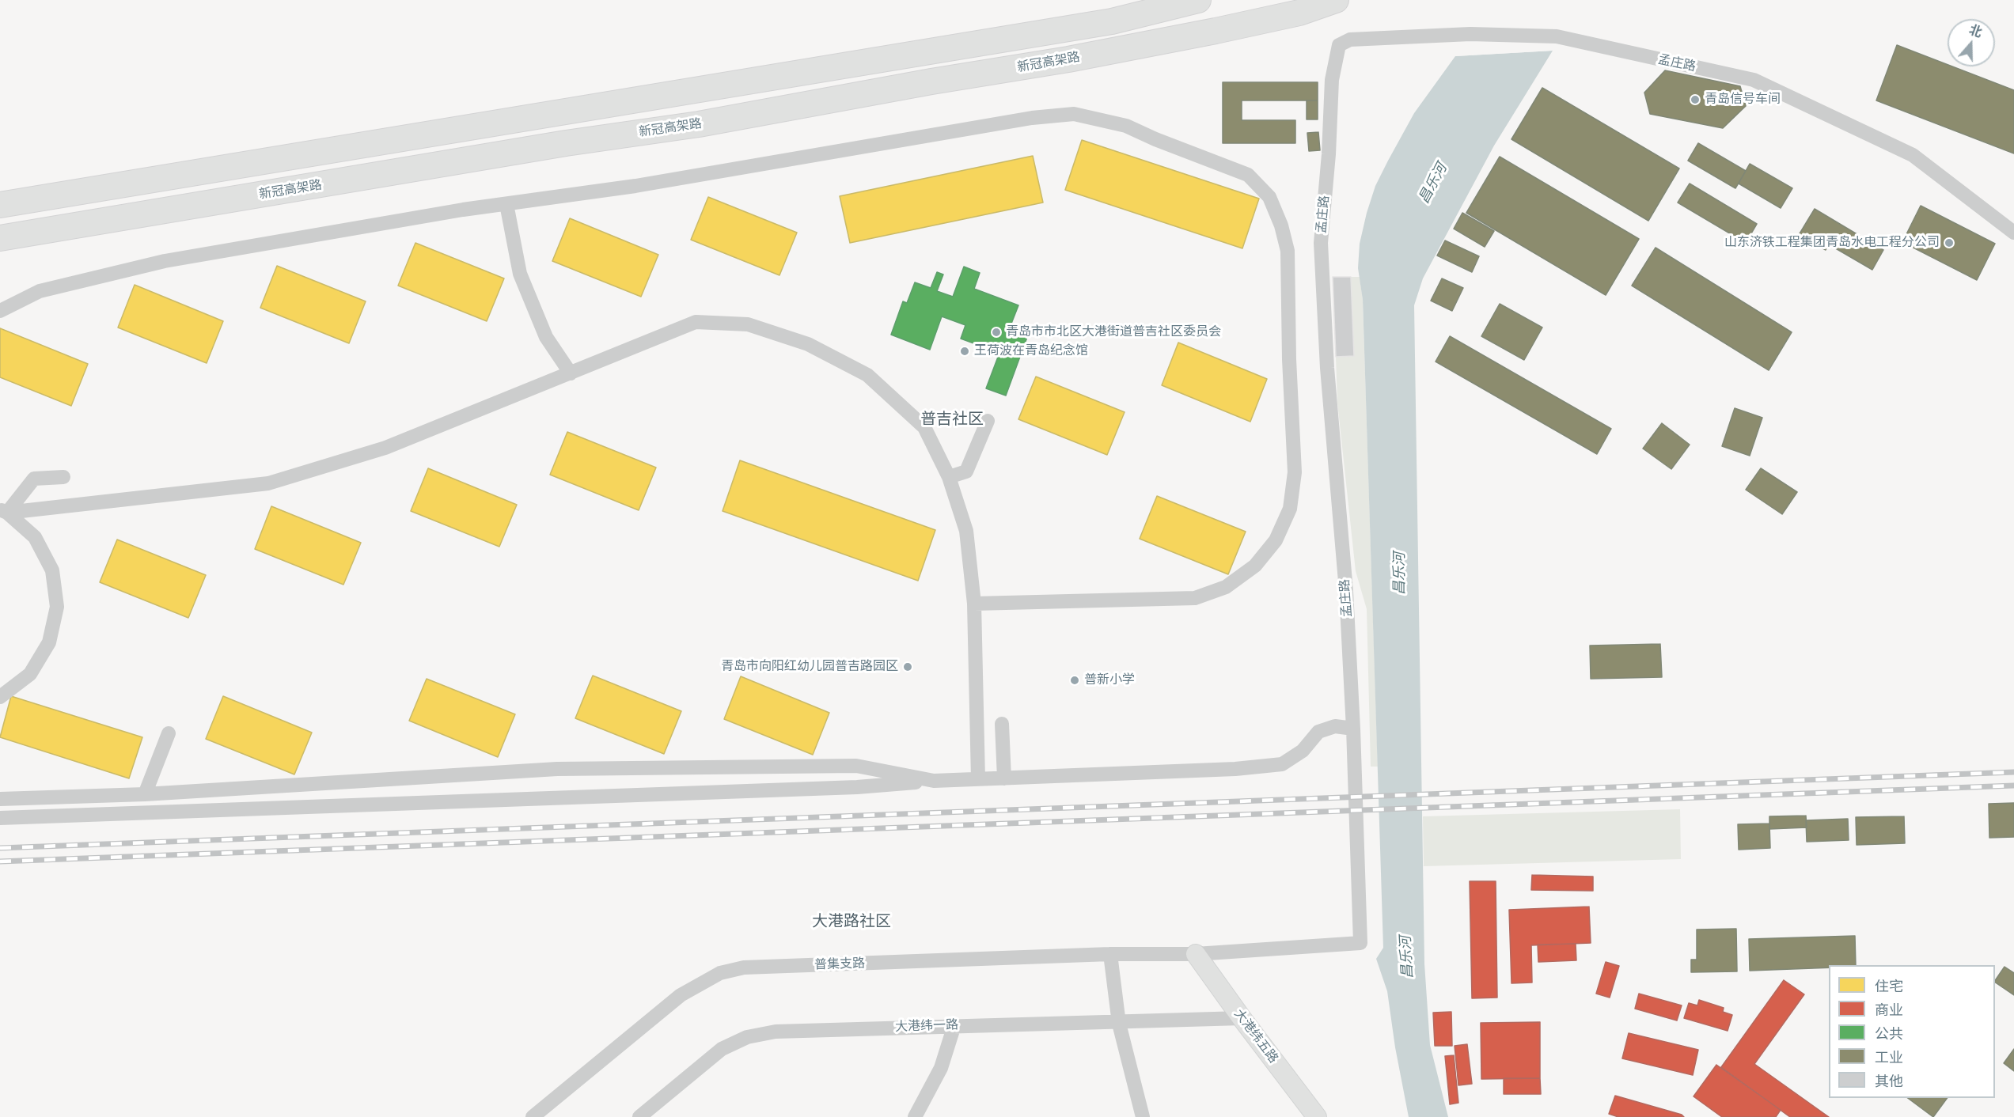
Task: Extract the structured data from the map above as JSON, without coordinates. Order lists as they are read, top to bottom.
{
  "streets": {
    "highway": ["新冠高架路"],
    "street": [
      "孟庄路",
      "普集支路",
      "大港纬一路",
      "大港纬五路"
    ]
  },
  "crossings": [
    ["孟庄路", "普集支路"],
    ["孟庄路", "大港纬五路"],
    ["普集支路", "大港纬五路"],
    ["大港纬一路", "大港纬五路"]
  ],
  "districts": ["普吉社区", "大港路社区"],
  "water": ["昌乐河"],
  "places": [
    "青岛信号车间",
    "山东济铁工程集团青岛水电工程分公司",
    "青岛市市北区大港街道普吉社区委员会",
    "王荷波在青岛纪念馆",
    "青岛市向阳红幼儿园普吉路园区",
    "普新小学"
  ],
  "legend": [
    "住宅",
    "商业",
    "公共",
    "工业",
    "其他"
  ],
  "north": "top"
}
